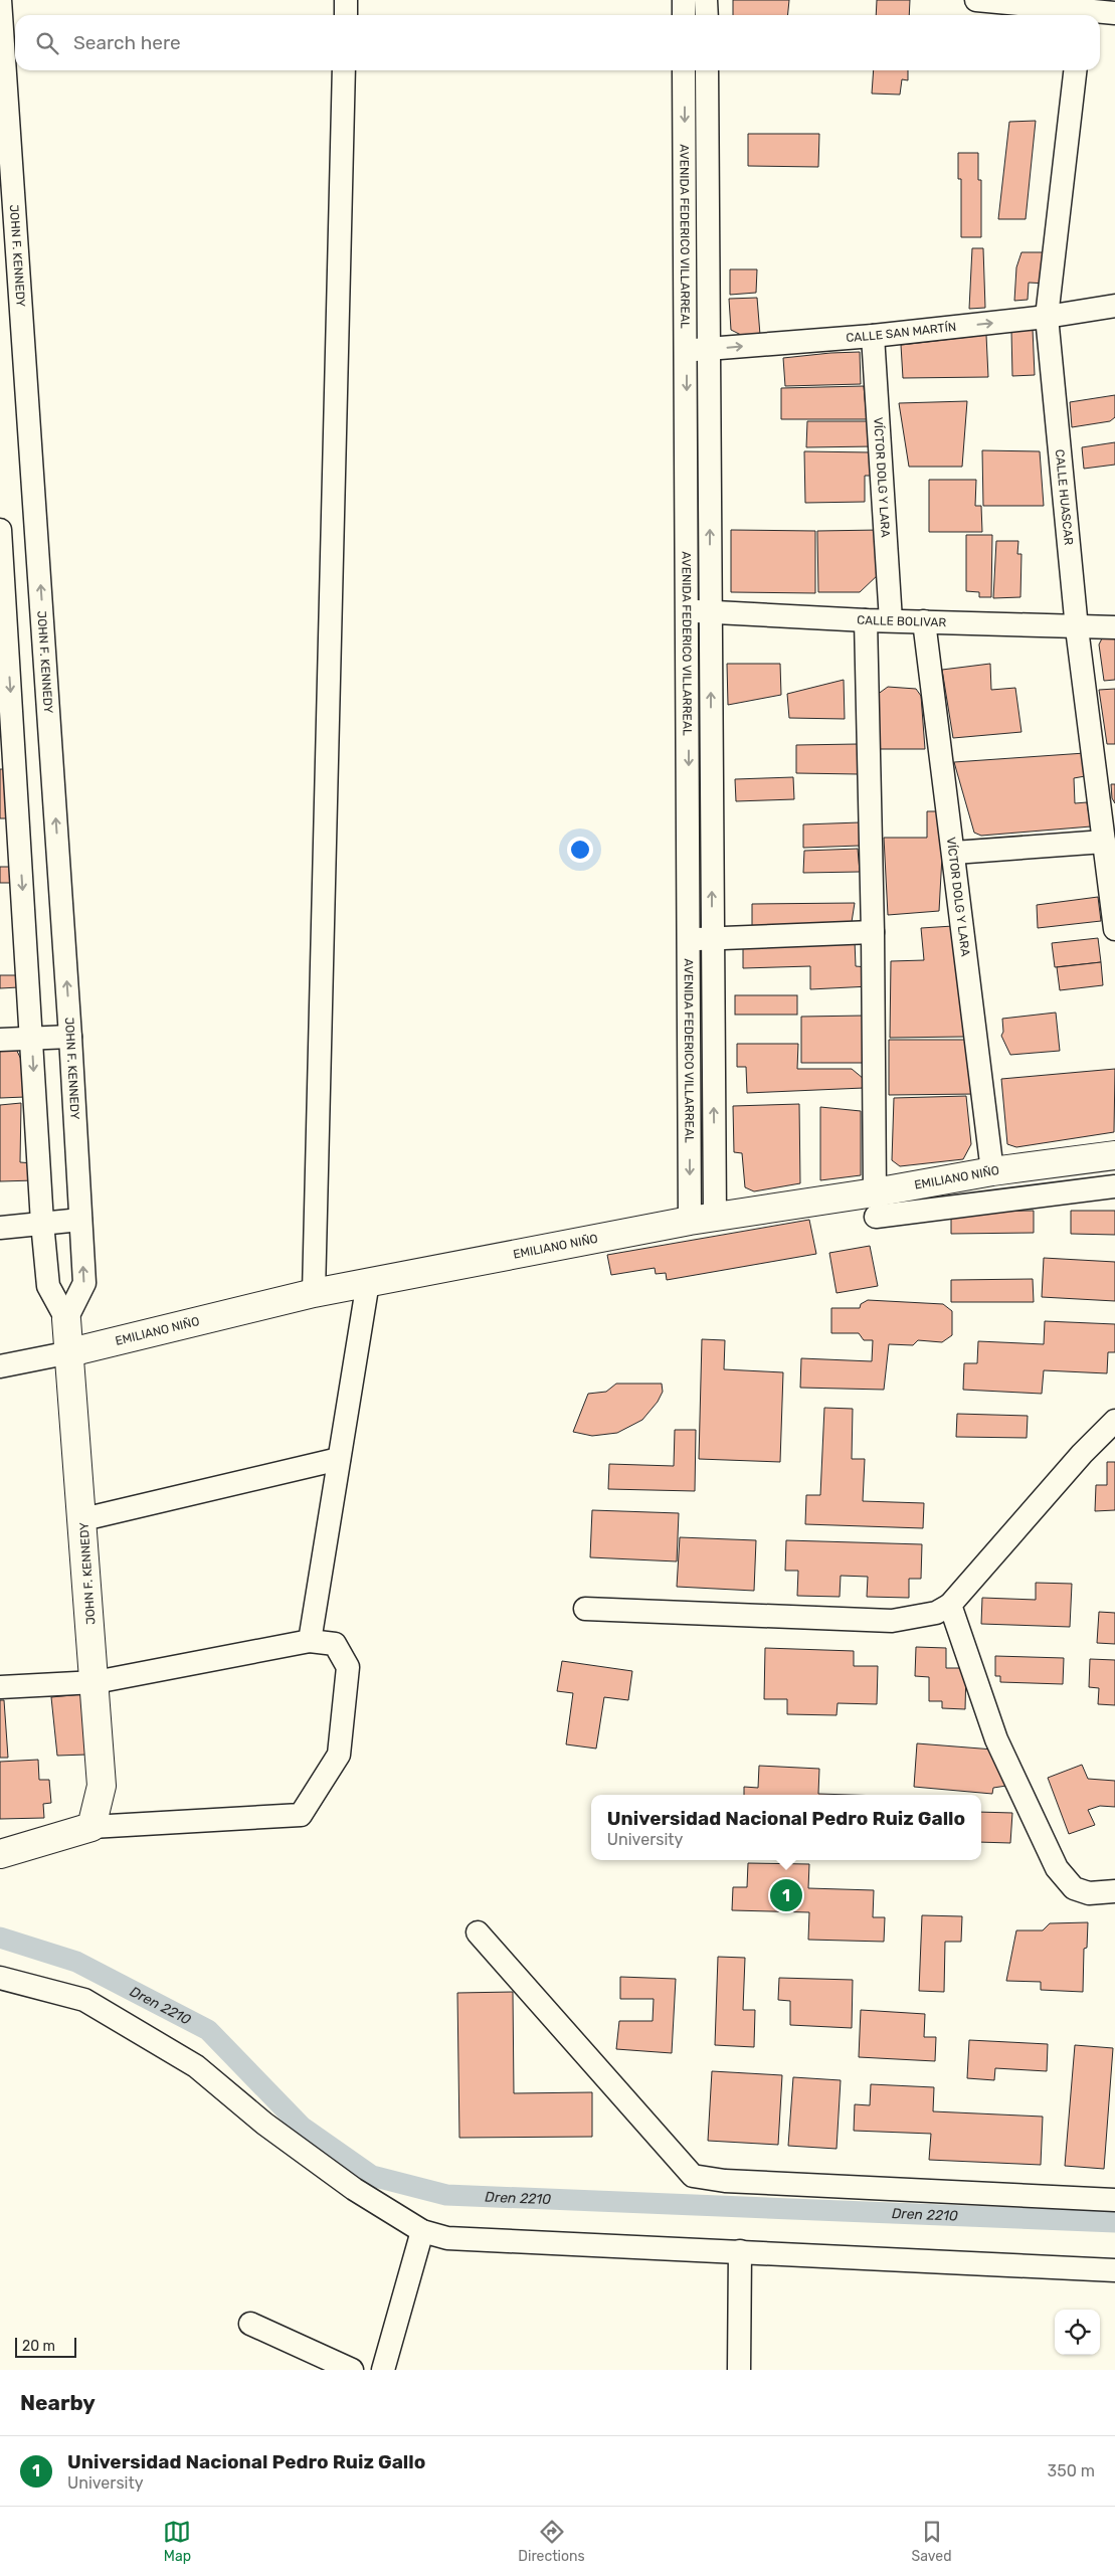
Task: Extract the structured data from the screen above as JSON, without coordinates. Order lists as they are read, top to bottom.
{
  "streets": {
    "main road": ["JOHN F. KENNEDY", "EMILIANO NIÑO"],
    "street": [
      "AVENIDA FEDERICO VILLARREAL",
      "CALLE SAN MARTÍN",
      "VÍCTOR DOLG Y LARA",
      "CALLE HUASCAR",
      "CALLE BOLIVAR"
    ]
  },
  "crossings": [
    ["AVENIDA FEDERICO VILLARREAL", "CALLE SAN MARTÍN"],
    ["AVENIDA FEDERICO VILLARREAL", "CALLE BOLIVAR"],
    ["AVENIDA FEDERICO VILLARREAL", "EMILIANO NIÑO"],
    ["JOHN F. KENNEDY", "EMILIANO NIÑO"],
    ["CALLE SAN MARTÍN", "VÍCTOR DOLG Y LARA"],
    ["CALLE SAN MARTÍN", "CALLE HUASCAR"],
    ["VÍCTOR DOLG Y LARA", "CALLE BOLIVAR"],
    ["VÍCTOR DOLG Y LARA", "EMILIANO NIÑO"],
    ["CALLE HUASCAR", "CALLE BOLIVAR"]
  ],
  "one_way": ["CALLE SAN MARTÍN"],
  "water": ["Dren 2210"],
  "scale_bar": "20 m",
  "page": {
    "search": "Search here",
    "popup": ["Universidad Nacional Pedro Ruiz Gallo", "University"],
    "pins": "1",
    "scale": "20 m",
    "heading": "Nearby",
    "list": [
      {
        "mark": "1",
        "name": "Universidad Nacional Pedro Ruiz Gallo",
        "note": "University",
        "value": "350 m"
      }
    ],
    "nav": ["Map", "Directions", "Saved"]
  }
}
